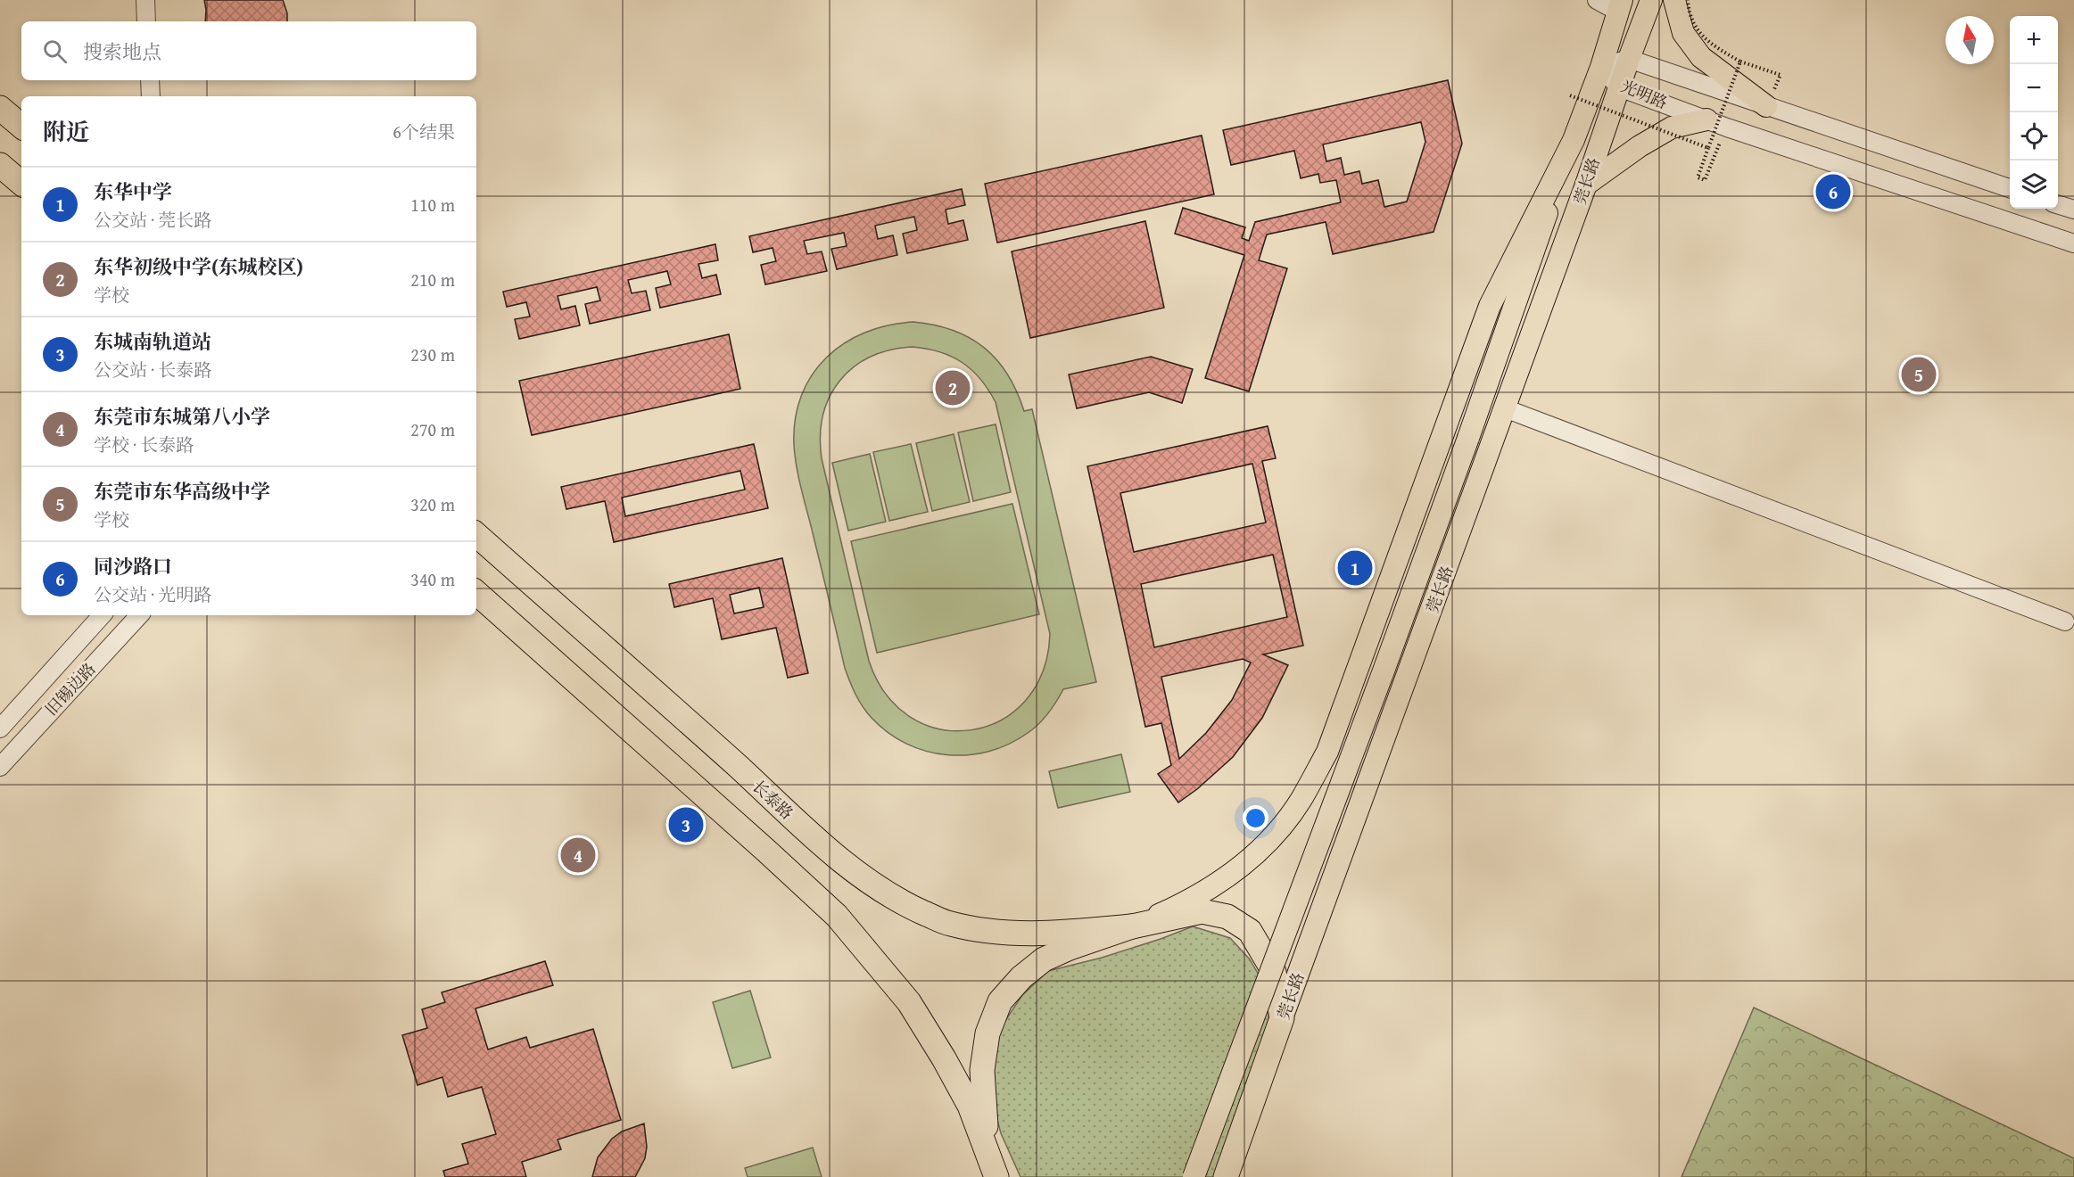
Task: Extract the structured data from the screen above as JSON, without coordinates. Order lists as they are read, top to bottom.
{
  "streets": {
    "highway": ["莞长路", "长泰路"],
    "street": ["光明路", "旧锡边路"]
  },
  "crossings": [
    ["光明路", "莞长路"],
    ["莞长路", "长泰路"]
  ],
  "north": "top",
  "page": {
    "map_buttons": ["+", "−"],
    "search": "搜索地点",
    "heading": ["附近", "6个结果"],
    "list": [
      {
        "mark": "1",
        "name": "东华中学",
        "note": "公交站 · 莞长路",
        "value": "110 m"
      },
      {
        "mark": "2",
        "name": "东华初级中学(东城校区)",
        "note": "学校",
        "value": "210 m"
      },
      {
        "mark": "3",
        "name": "东城南轨道站",
        "note": "公交站 · 长泰路",
        "value": "230 m"
      },
      {
        "mark": "4",
        "name": "东莞市东城第八小学",
        "note": "学校 · 长泰路",
        "value": "270 m"
      },
      {
        "mark": "5",
        "name": "东莞市东华高级中学",
        "note": "学校",
        "value": "320 m"
      },
      {
        "mark": "6",
        "name": "同沙路口",
        "note": "公交站 · 光明路",
        "value": "340 m"
      }
    ],
    "pins": [
      "6",
      "5",
      "2",
      "1",
      "3",
      "4"
    ]
  }
}
